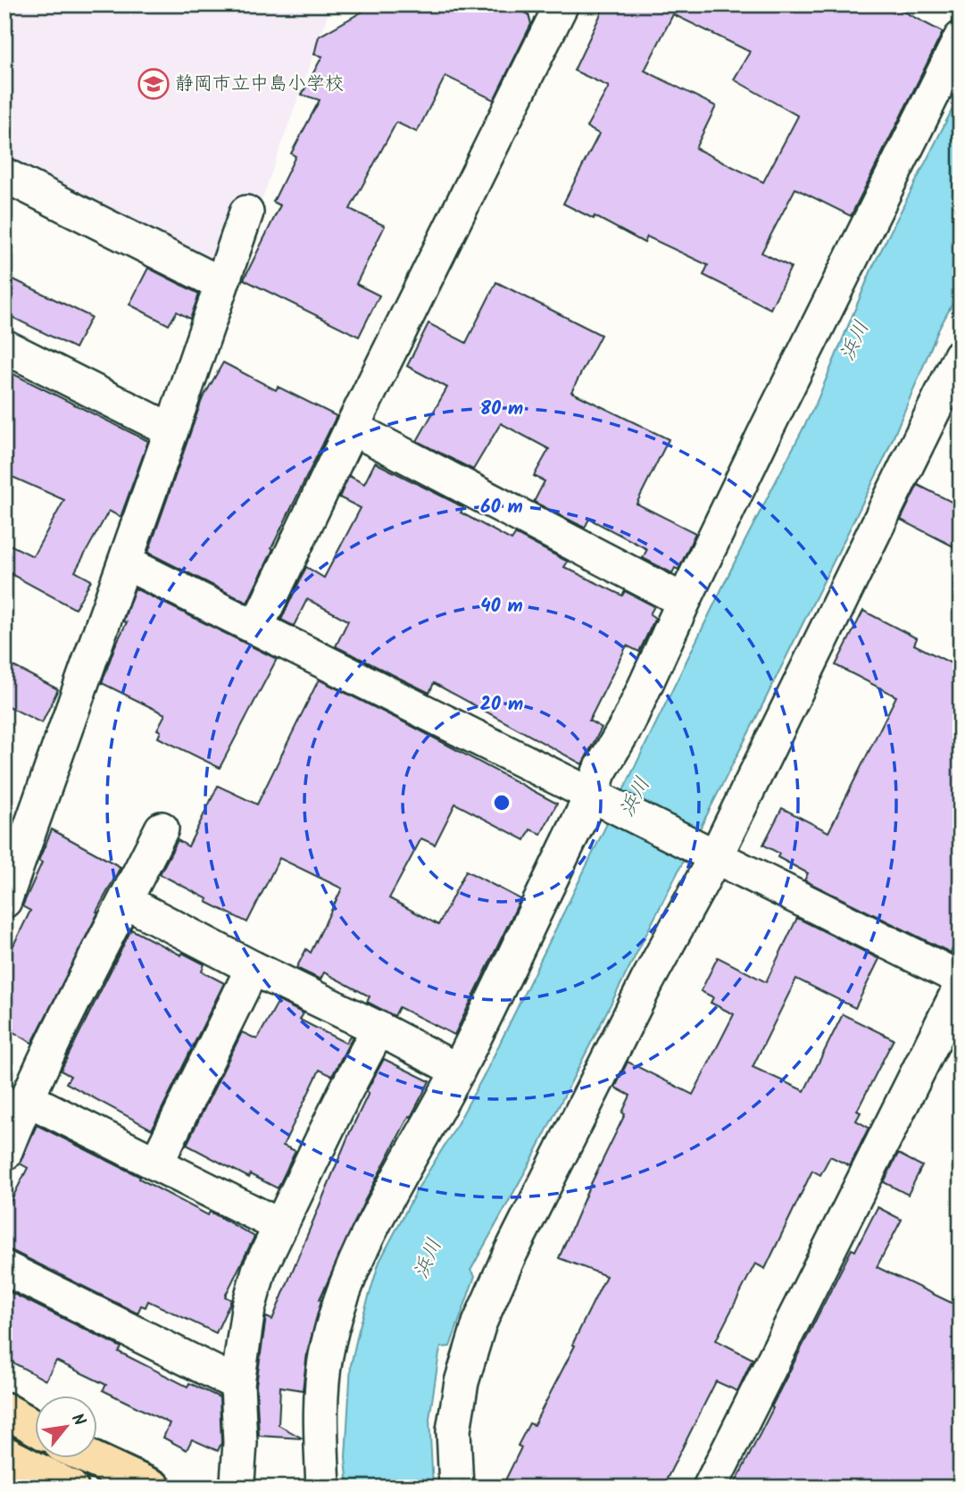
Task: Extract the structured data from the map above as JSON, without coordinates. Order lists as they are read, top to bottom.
{
  "water": ["浜川"],
  "places": {
    "school or university": ["静岡市立中島小学校"]
  },
  "north": "top right",
  "rings": [
    "80 m",
    "60 m",
    "40 m",
    "20 m"
  ]
}
